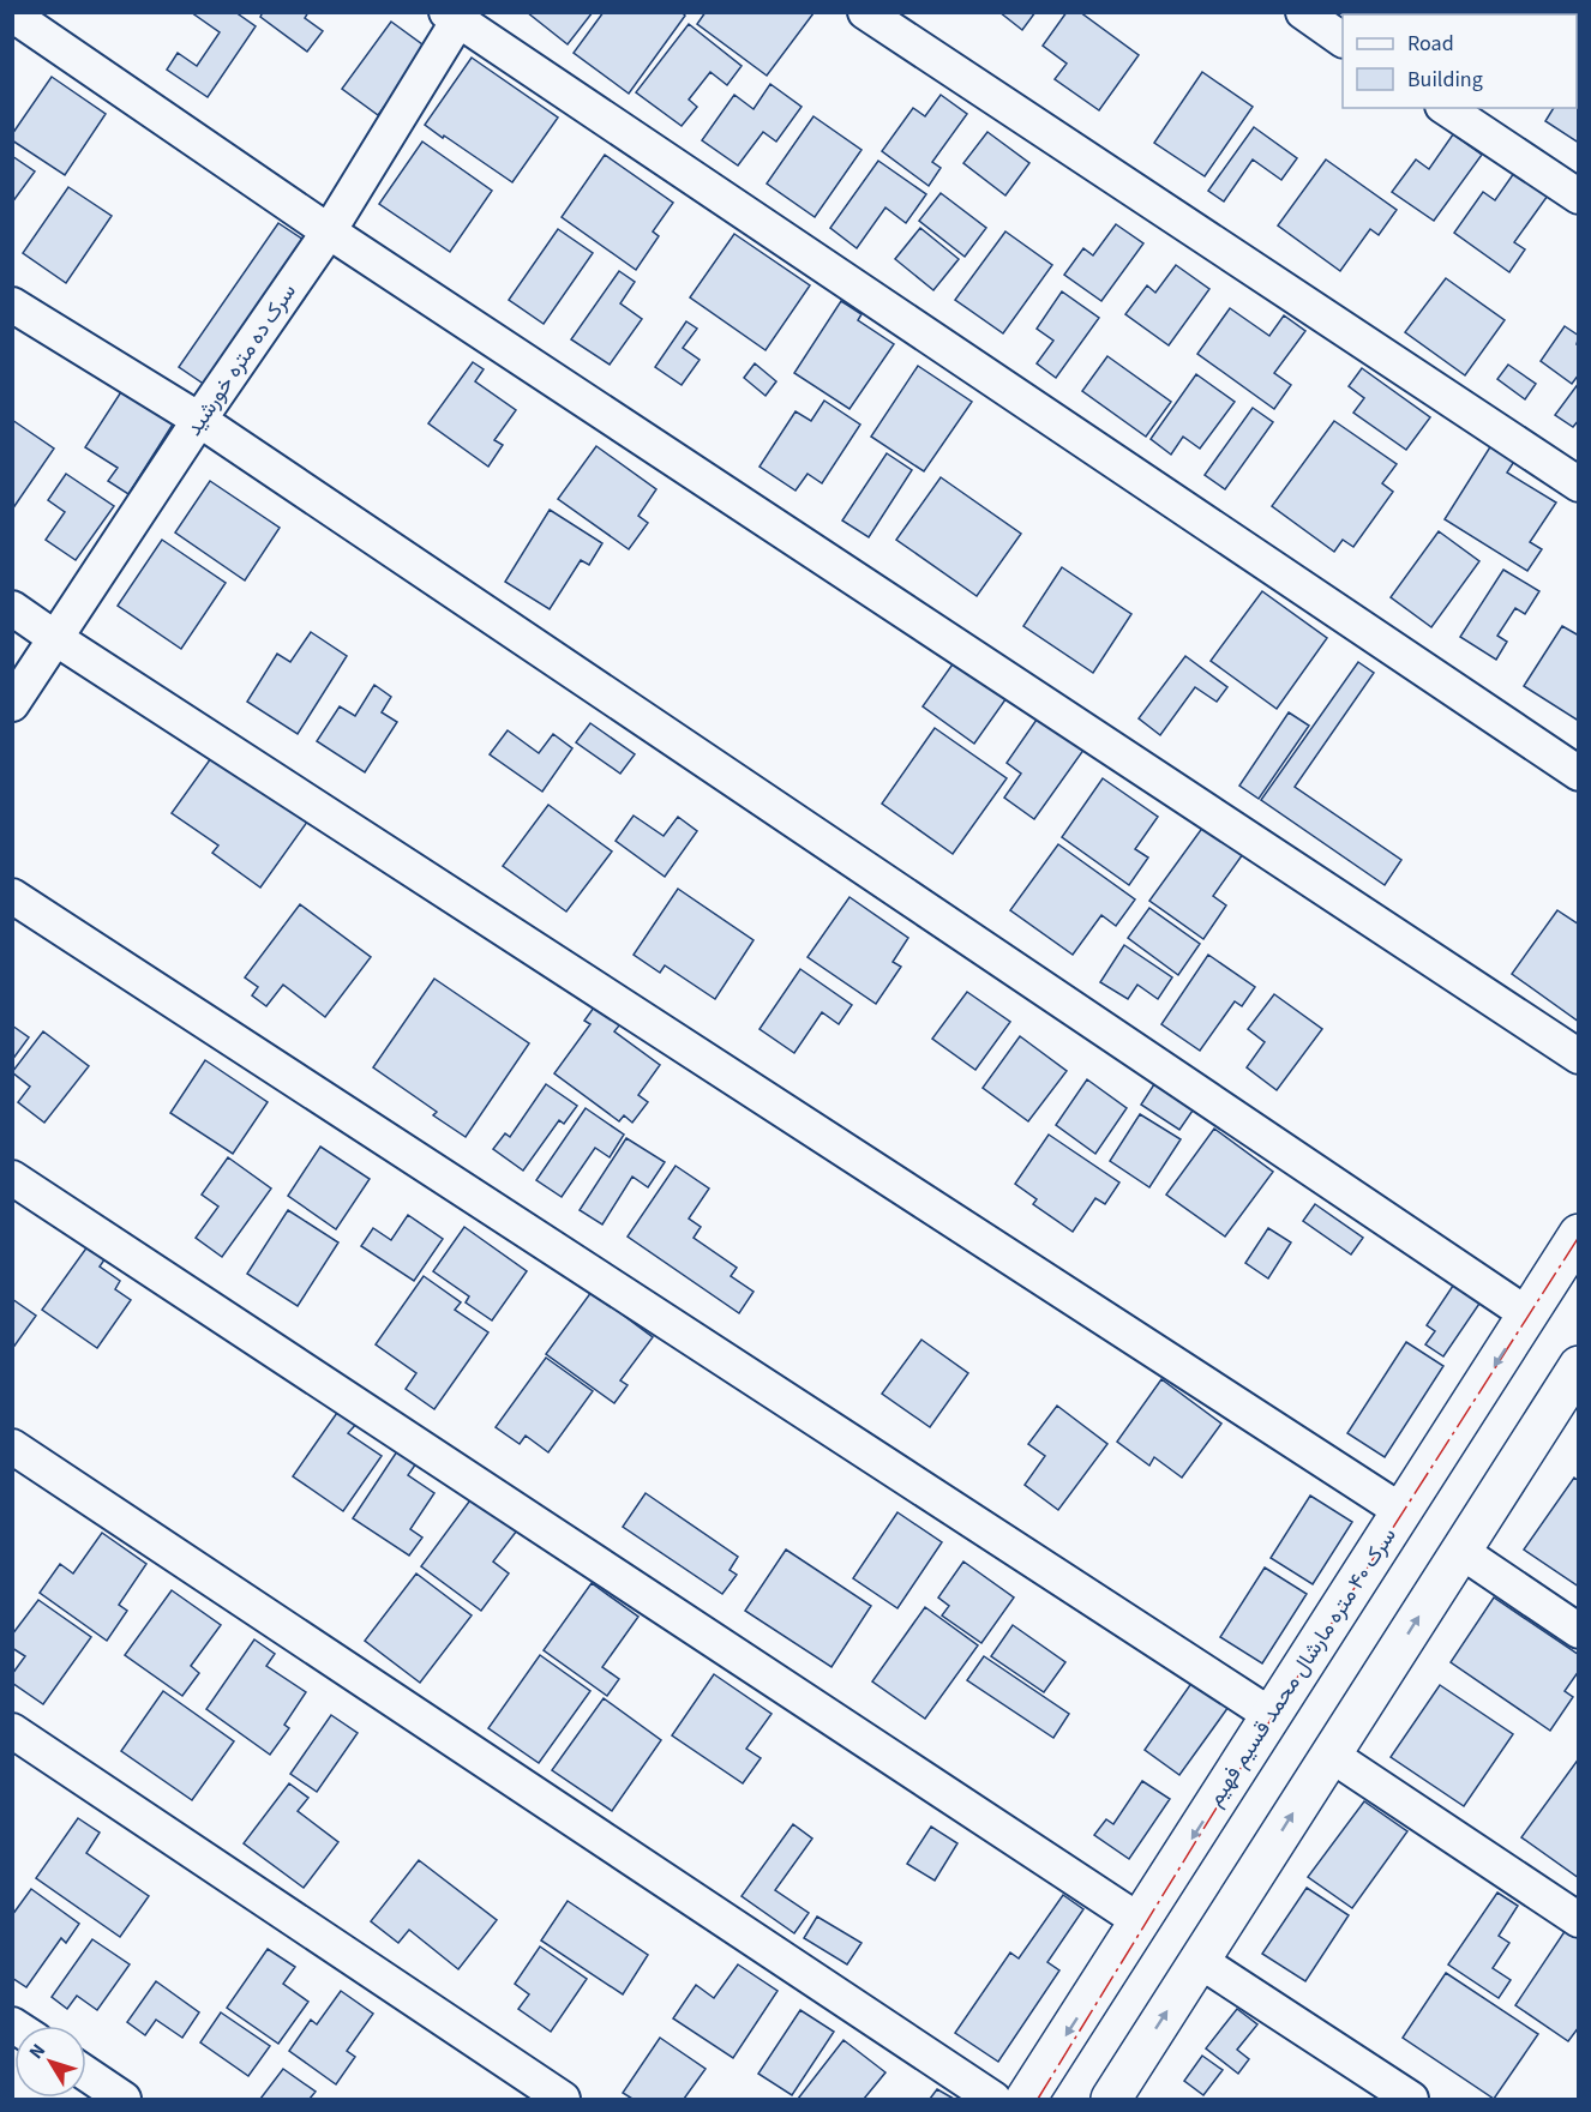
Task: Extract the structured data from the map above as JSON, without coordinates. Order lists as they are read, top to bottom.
{
  "streets": {
    "street": ["سرک ده متره خورشید", "سرک ۴۰ متره مارشال محمد قسیم فهیم"]
  },
  "legend": ["Road", "Building"],
  "north": "top left"
}
